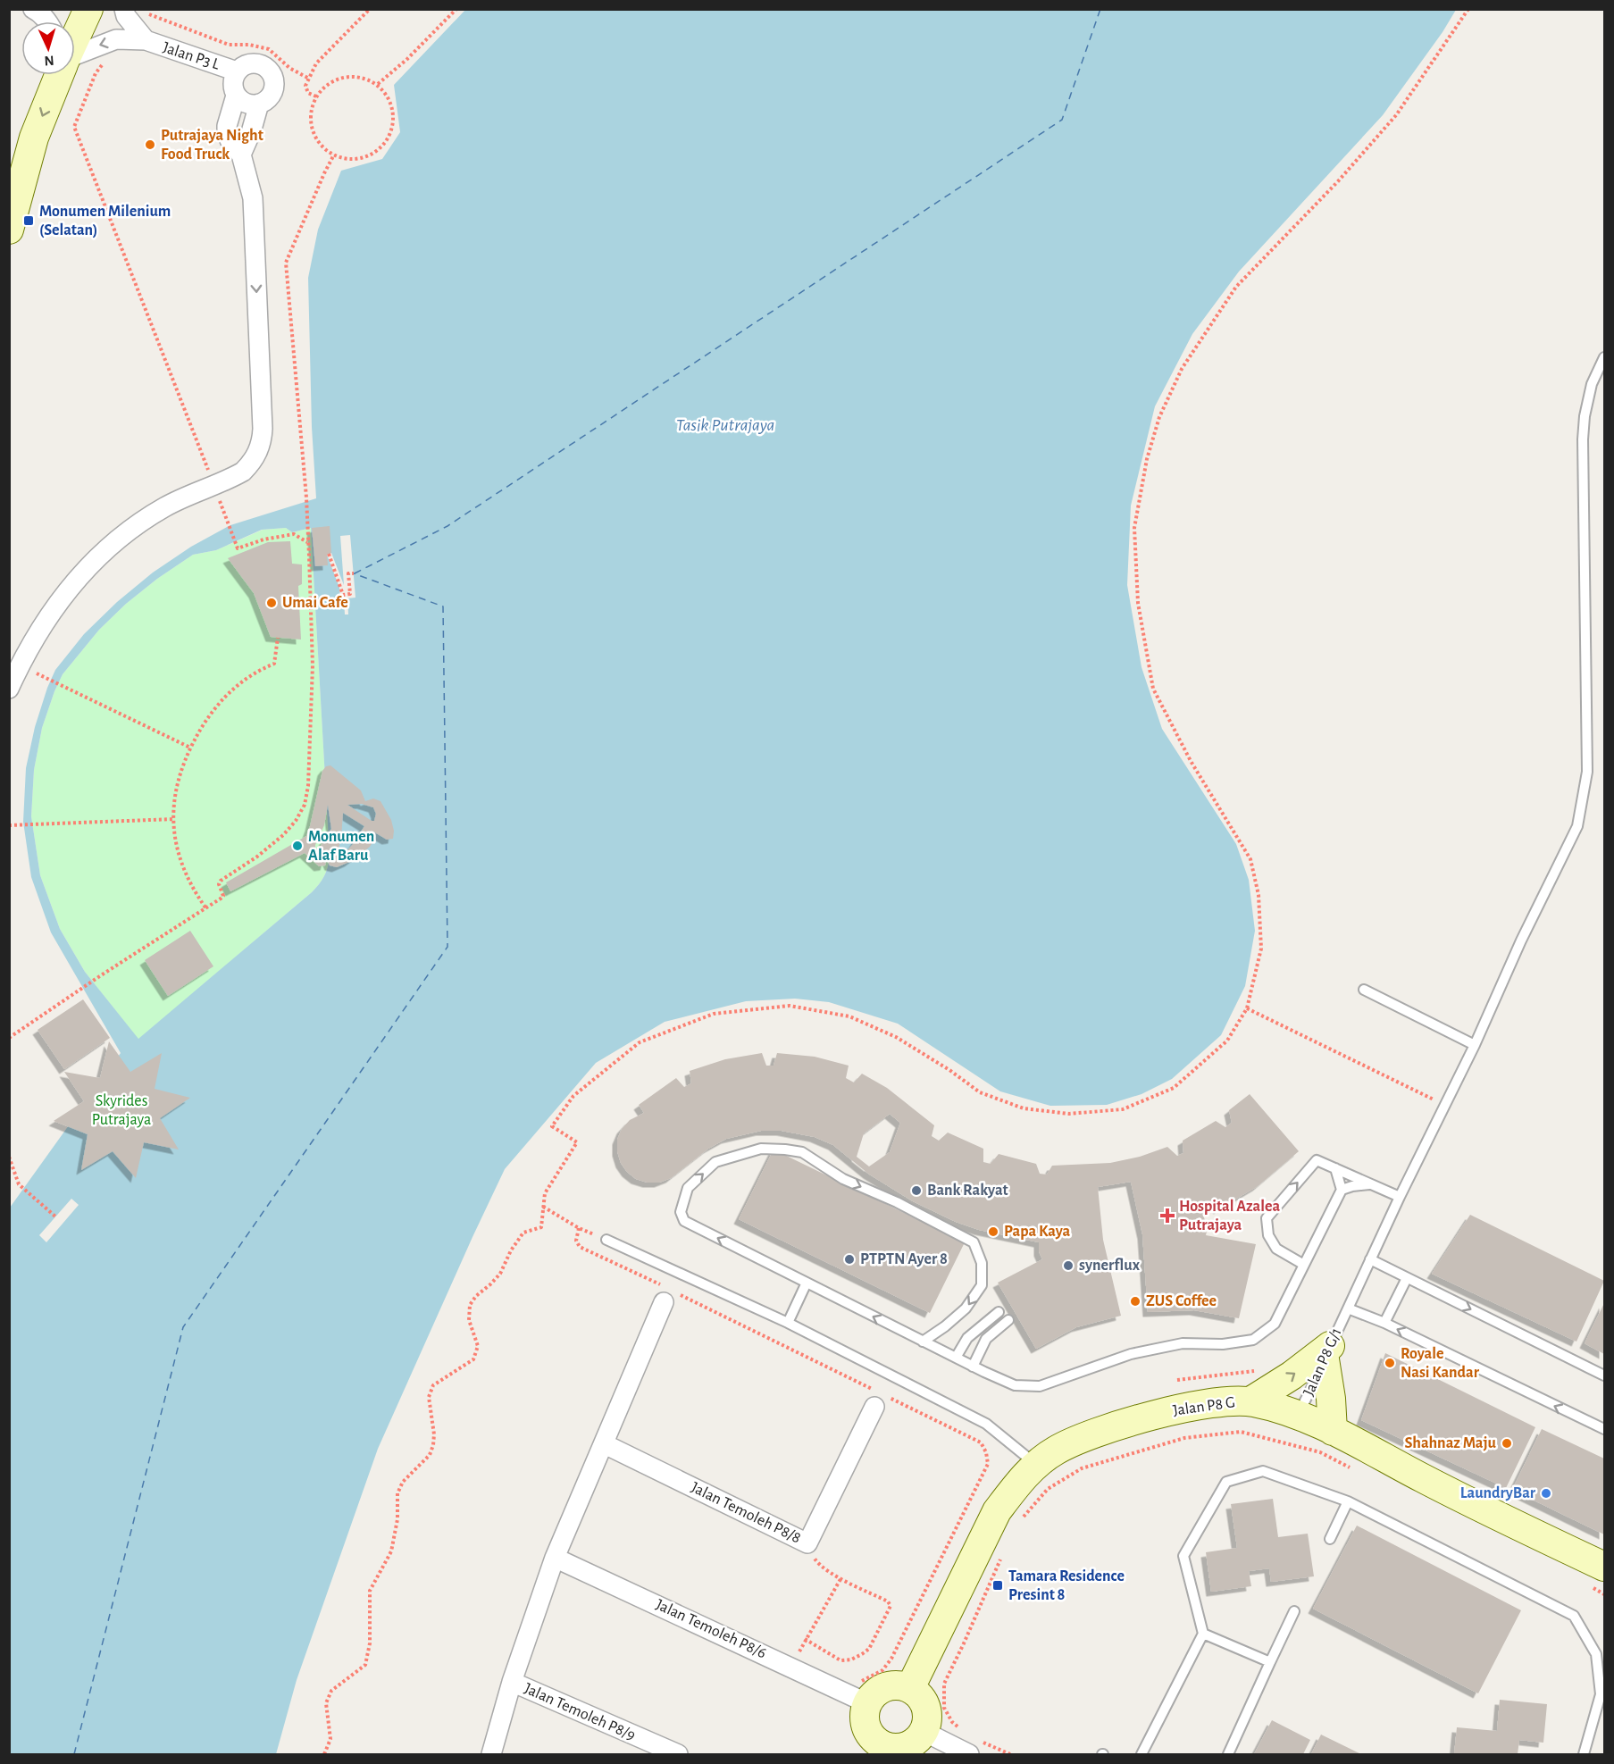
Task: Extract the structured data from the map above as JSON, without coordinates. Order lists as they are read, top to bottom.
{
  "streets": {
    "street": [
      "Jalan P3 L",
      "Jalan P8 G",
      "Jalan Temoleh P8/8",
      "Jalan Temoleh P8/6",
      "Jalan Temoleh P8/9"
    ],
    "lane": ["Jalan P8 G/1"]
  },
  "crossings": [
    ["Jalan P8 G/1", "Jalan P8 G"],
    ["Jalan P8 G", "Jalan Temoleh P8/6"]
  ],
  "water": ["Tasik Putrajaya"],
  "parks": ["Skyrides Putrajaya"],
  "places": {
    "other": [
      "Putrajaya Night Food Truck",
      "Umai Cafe",
      "Monumen Alaf Baru",
      "Bank Rakyat",
      "Papa Kaya",
      "PTPTN Ayer 8",
      "synerflux",
      "ZUS Coffee",
      "Royale Nasi Kandar",
      "Shahnaz Maju",
      "LaundryBar"
    ],
    "transit": ["Monumen Milenium (Selatan)", "Tamara Residence Presint 8"],
    "health": ["Hospital Azalea Putrajaya"]
  },
  "north": "bottom"
}
